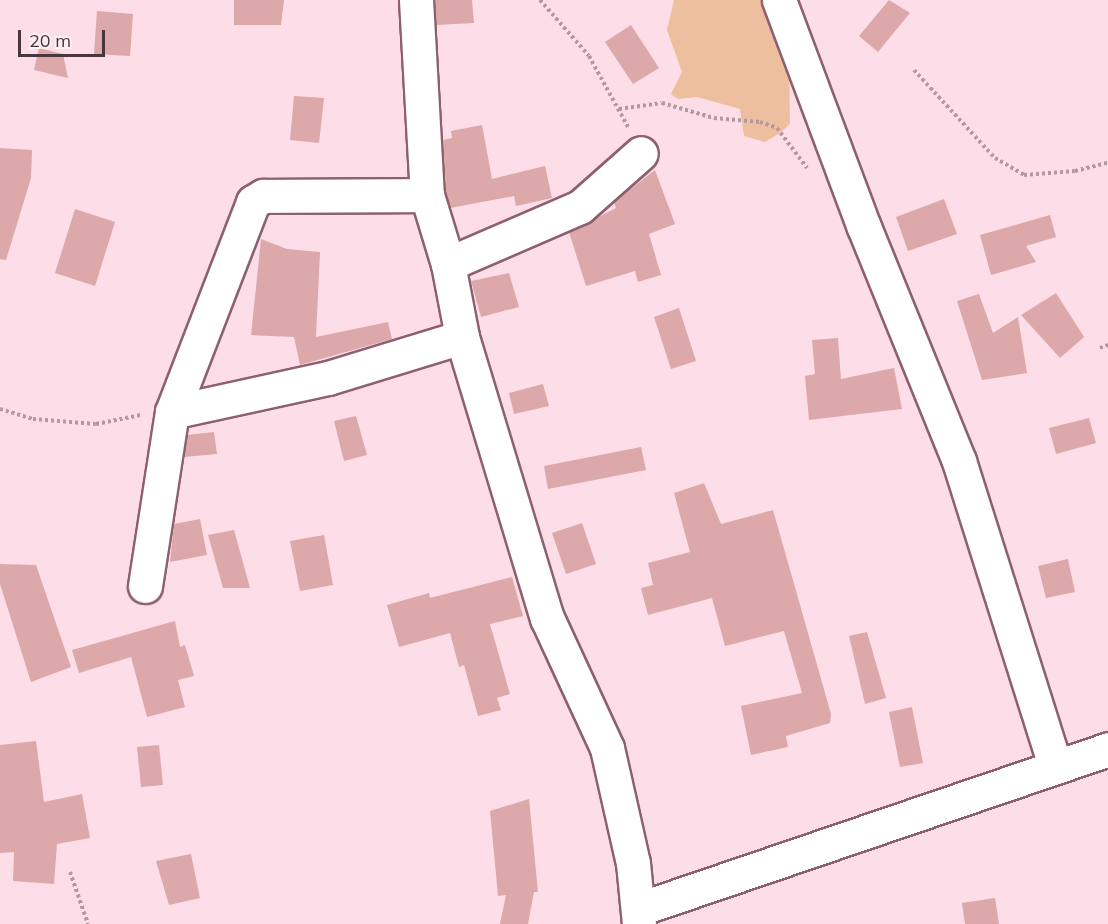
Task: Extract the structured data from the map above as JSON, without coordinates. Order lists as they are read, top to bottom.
{
  "scale_bar": "20 m"
}
